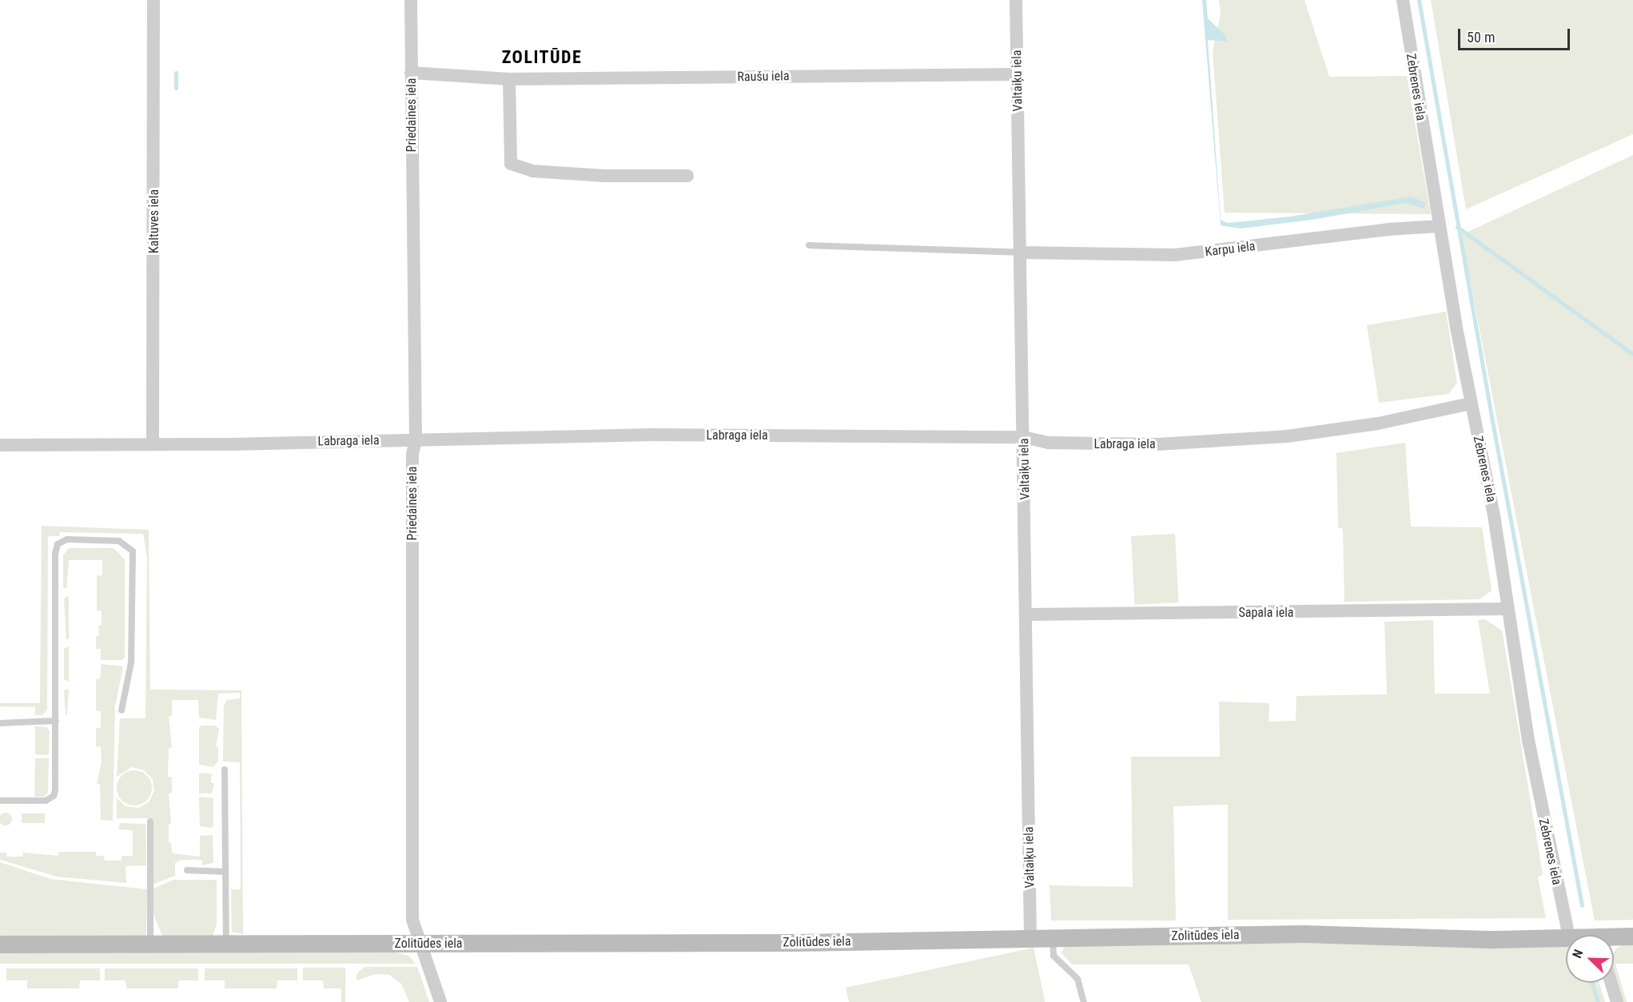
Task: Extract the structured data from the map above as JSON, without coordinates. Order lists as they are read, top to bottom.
{
  "streets": {
    "street": [
      "Raušu iela",
      "Valtaiķu iela",
      "Zebrenes iela",
      "Priedaines iela",
      "Kaltuves iela",
      "Karpu iela",
      "Labraga iela",
      "Sapala iela",
      "Zolitūdes iela"
    ]
  },
  "crossings": [
    ["Raušu iela", "Valtaiķu iela"],
    ["Raušu iela", "Priedaines iela"],
    ["Valtaiķu iela", "Karpu iela"],
    ["Valtaiķu iela", "Labraga iela"],
    ["Valtaiķu iela", "Sapala iela"],
    ["Valtaiķu iela", "Zolitūdes iela"],
    ["Zebrenes iela", "Karpu iela"],
    ["Zebrenes iela", "Labraga iela"],
    ["Zebrenes iela", "Sapala iela"],
    ["Priedaines iela", "Labraga iela"],
    ["Priedaines iela", "Zolitūdes iela"],
    ["Kaltuves iela", "Labraga iela"]
  ],
  "districts": ["ZOLITŪDE"],
  "scale_bar": "50 m",
  "north": "top left"
}
